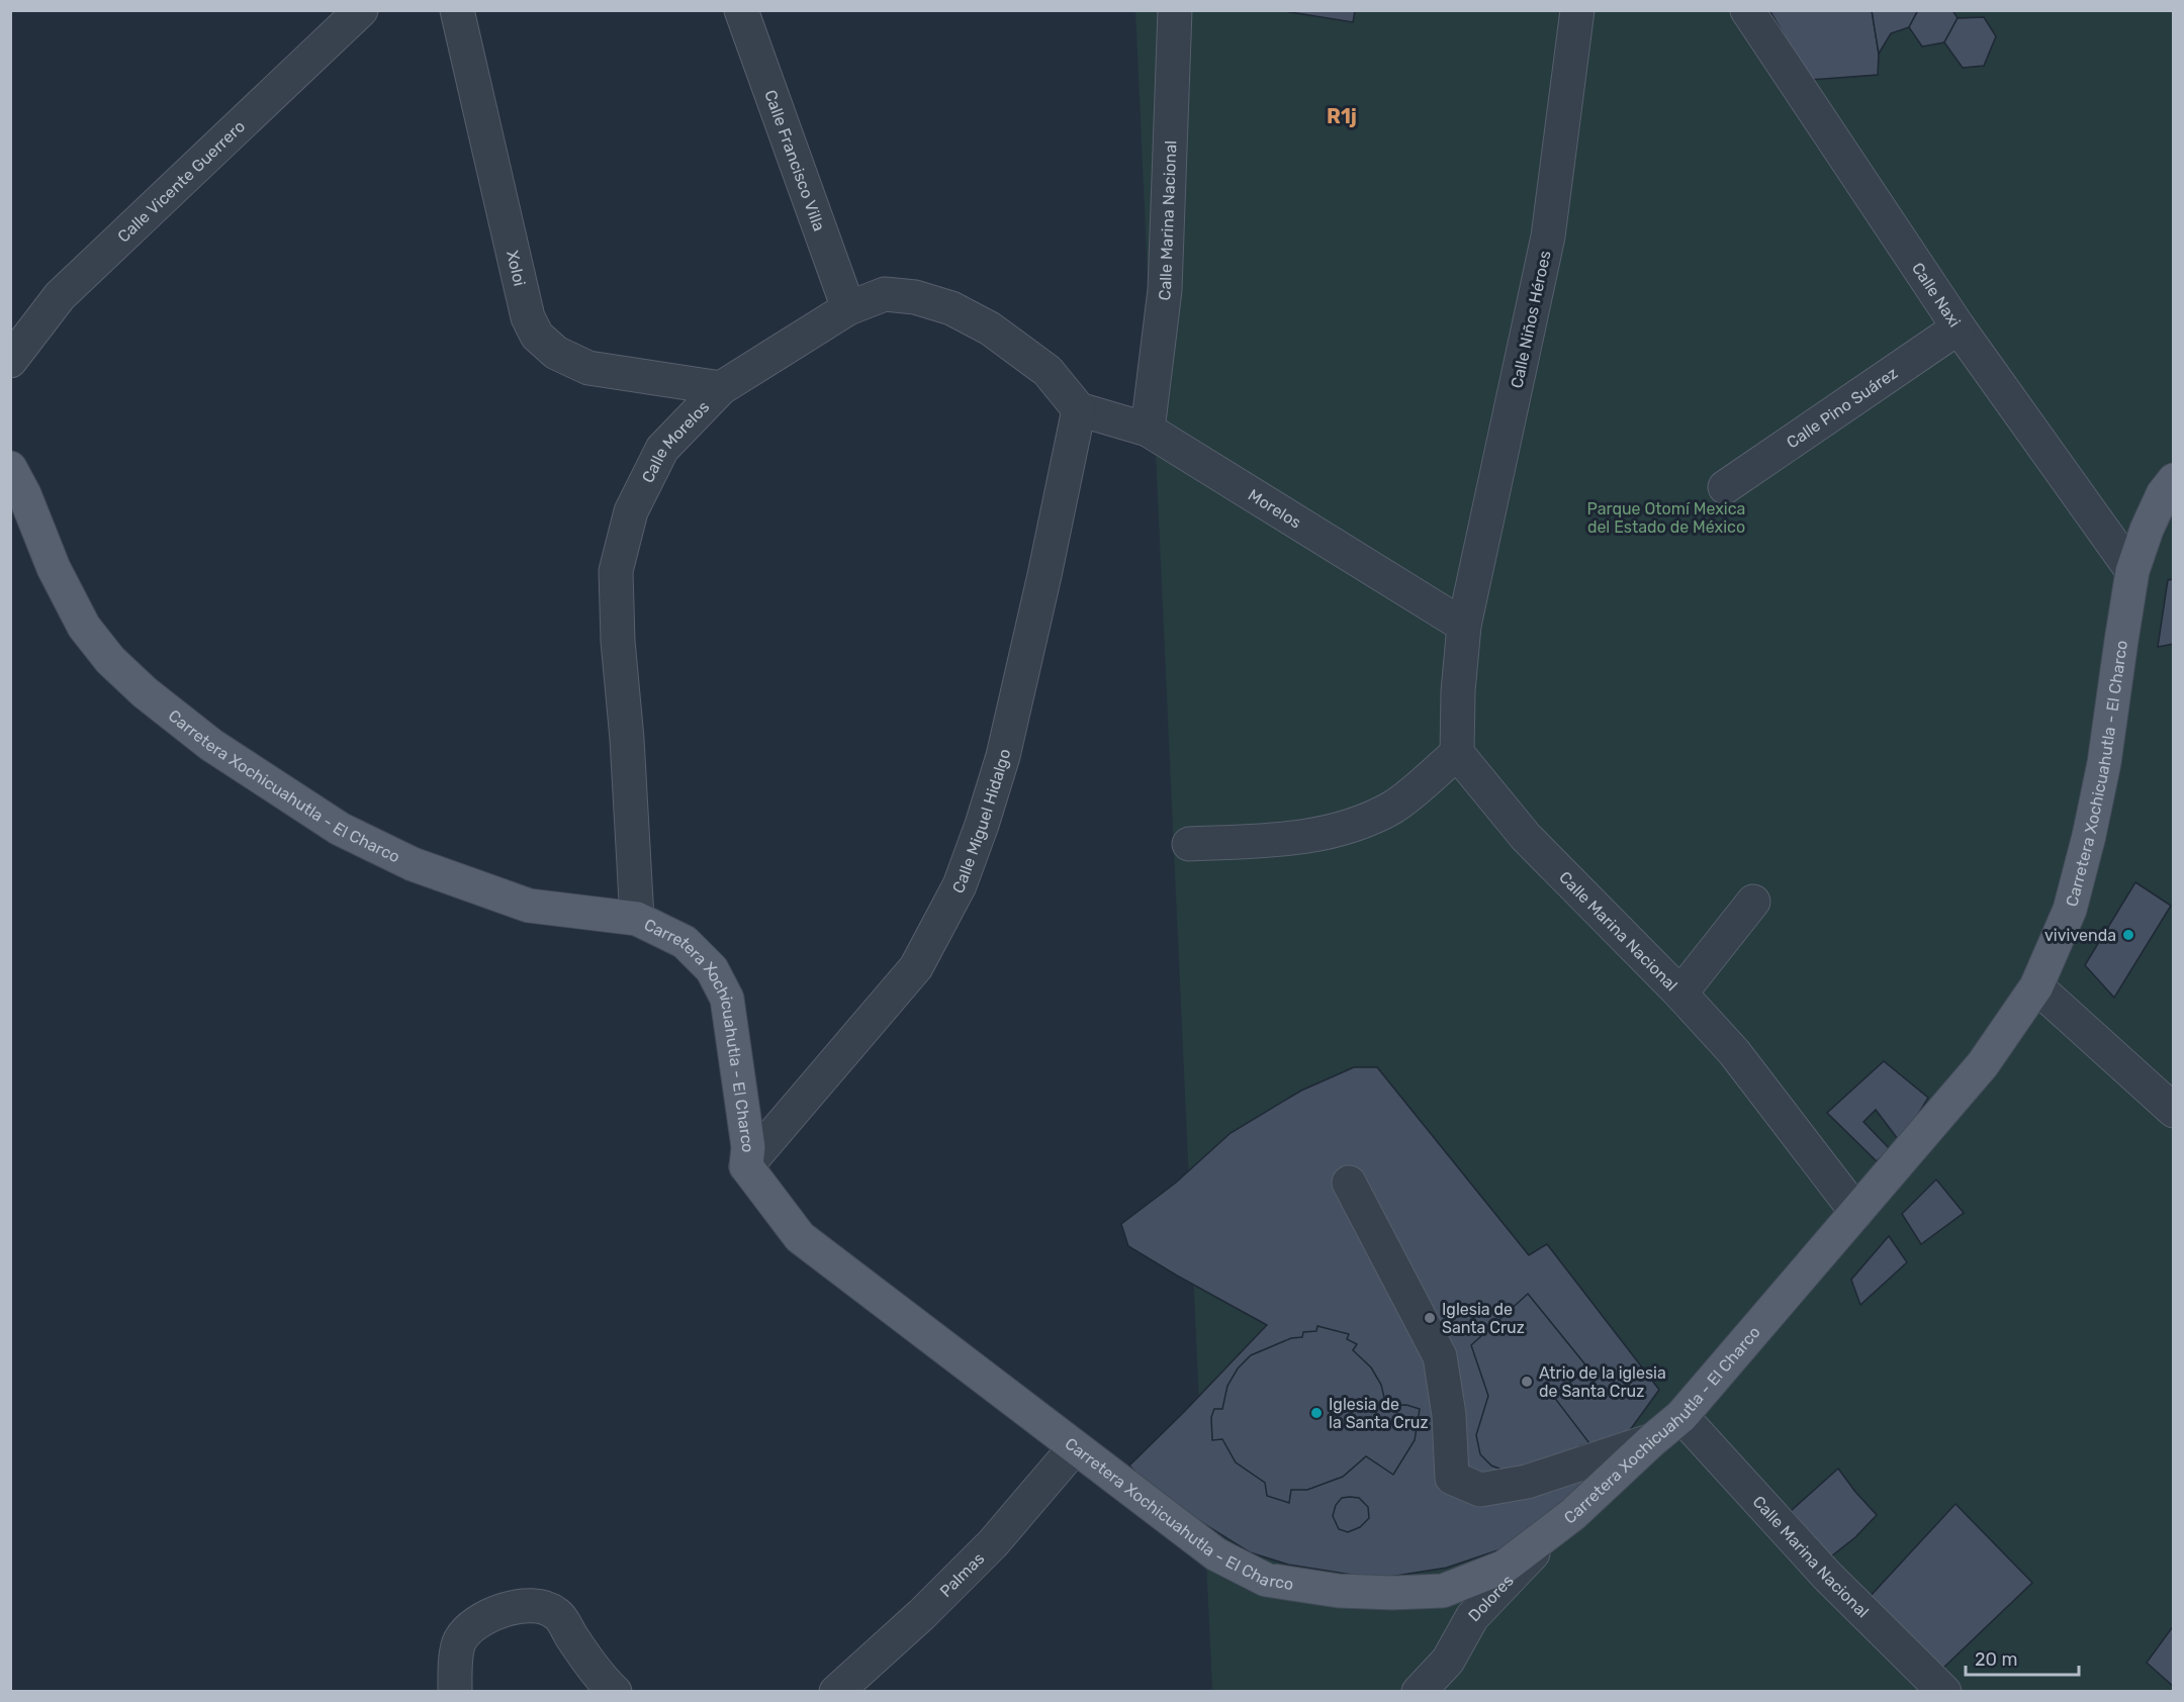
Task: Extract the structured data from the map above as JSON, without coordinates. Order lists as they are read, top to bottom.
{
  "streets": {
    "main road": ["Carretera Xochicuahutla - El Charco"],
    "street": [
      "Calle Francisco Villa",
      "Calle Vicente Guerrero",
      "Calle Marina Nacional",
      "Xoloi",
      "Calle Naxi",
      "Calle Niños Héroes",
      "Calle Pino Suárez",
      "Calle Morelos",
      "Morelos",
      "Calle Miguel Hidalgo",
      "Palmas",
      "Dolores"
    ]
  },
  "crossings": [
    ["Calle Francisco Villa", "Calle Morelos"],
    ["Calle Marina Nacional", "Morelos"],
    ["Calle Marina Nacional", "Carretera Xochicuahutla - El Charco"],
    ["Xoloi", "Calle Morelos"],
    ["Calle Naxi", "Calle Pino Suárez"],
    ["Calle Naxi", "Carretera Xochicuahutla - El Charco"],
    ["Calle Niños Héroes", "Morelos"],
    ["Calle Morelos", "Morelos"],
    ["Calle Morelos", "Carretera Xochicuahutla - El Charco"],
    ["Calle Morelos", "Calle Miguel Hidalgo"],
    ["Morelos", "Calle Miguel Hidalgo"],
    ["Carretera Xochicuahutla - El Charco", "Calle Miguel Hidalgo"],
    ["Carretera Xochicuahutla - El Charco", "Palmas"],
    ["Carretera Xochicuahutla - El Charco", "Dolores"]
  ],
  "districts": ["R1j"],
  "parks": ["Parque Otomí Mexica del Estado de México"],
  "places": [
    "vivivenda",
    "Iglesia de Santa Cruz",
    "Atrio de la iglesia de Santa Cruz",
    "Iglesia de la Santa Cruz"
  ],
  "scale_bar": "20 m"
}
